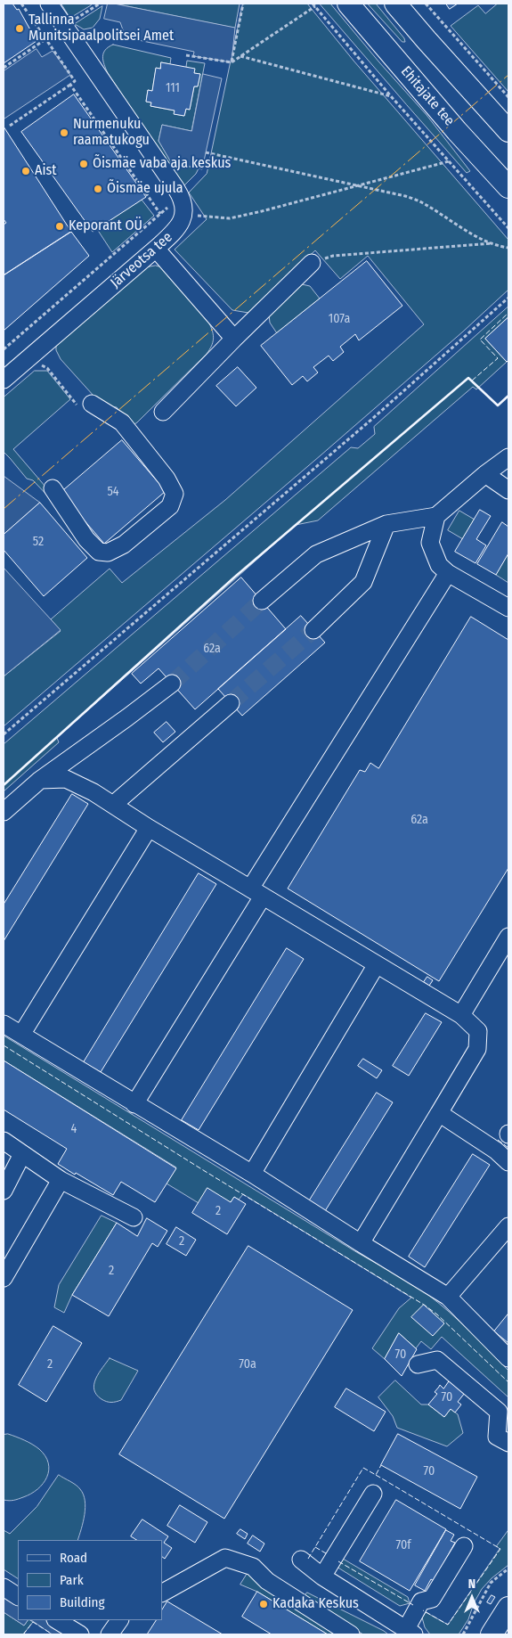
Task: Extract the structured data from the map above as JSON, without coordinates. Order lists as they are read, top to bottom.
{
  "streets": {
    "main road": ["Ehitajate tee"],
    "street": ["Järveotsa tee"]
  },
  "places": [
    "Tallinna Munitsipaalpolitsei Amet",
    "Nurmenuku raamatukogu",
    "Õismäe vaba aja keskus",
    "Aist",
    "Õismäe ujula",
    "Keporant OÜ",
    "Kadaka Keskus"
  ],
  "house_numbers": [
    "111",
    "107a",
    "54",
    "52",
    "62a",
    "62a",
    "4",
    "2",
    "2",
    "2",
    "70",
    "2",
    "70a",
    "70",
    "70",
    "70f"
  ],
  "legend": ["Road", "Park", "Building"],
  "north": "top"
}
